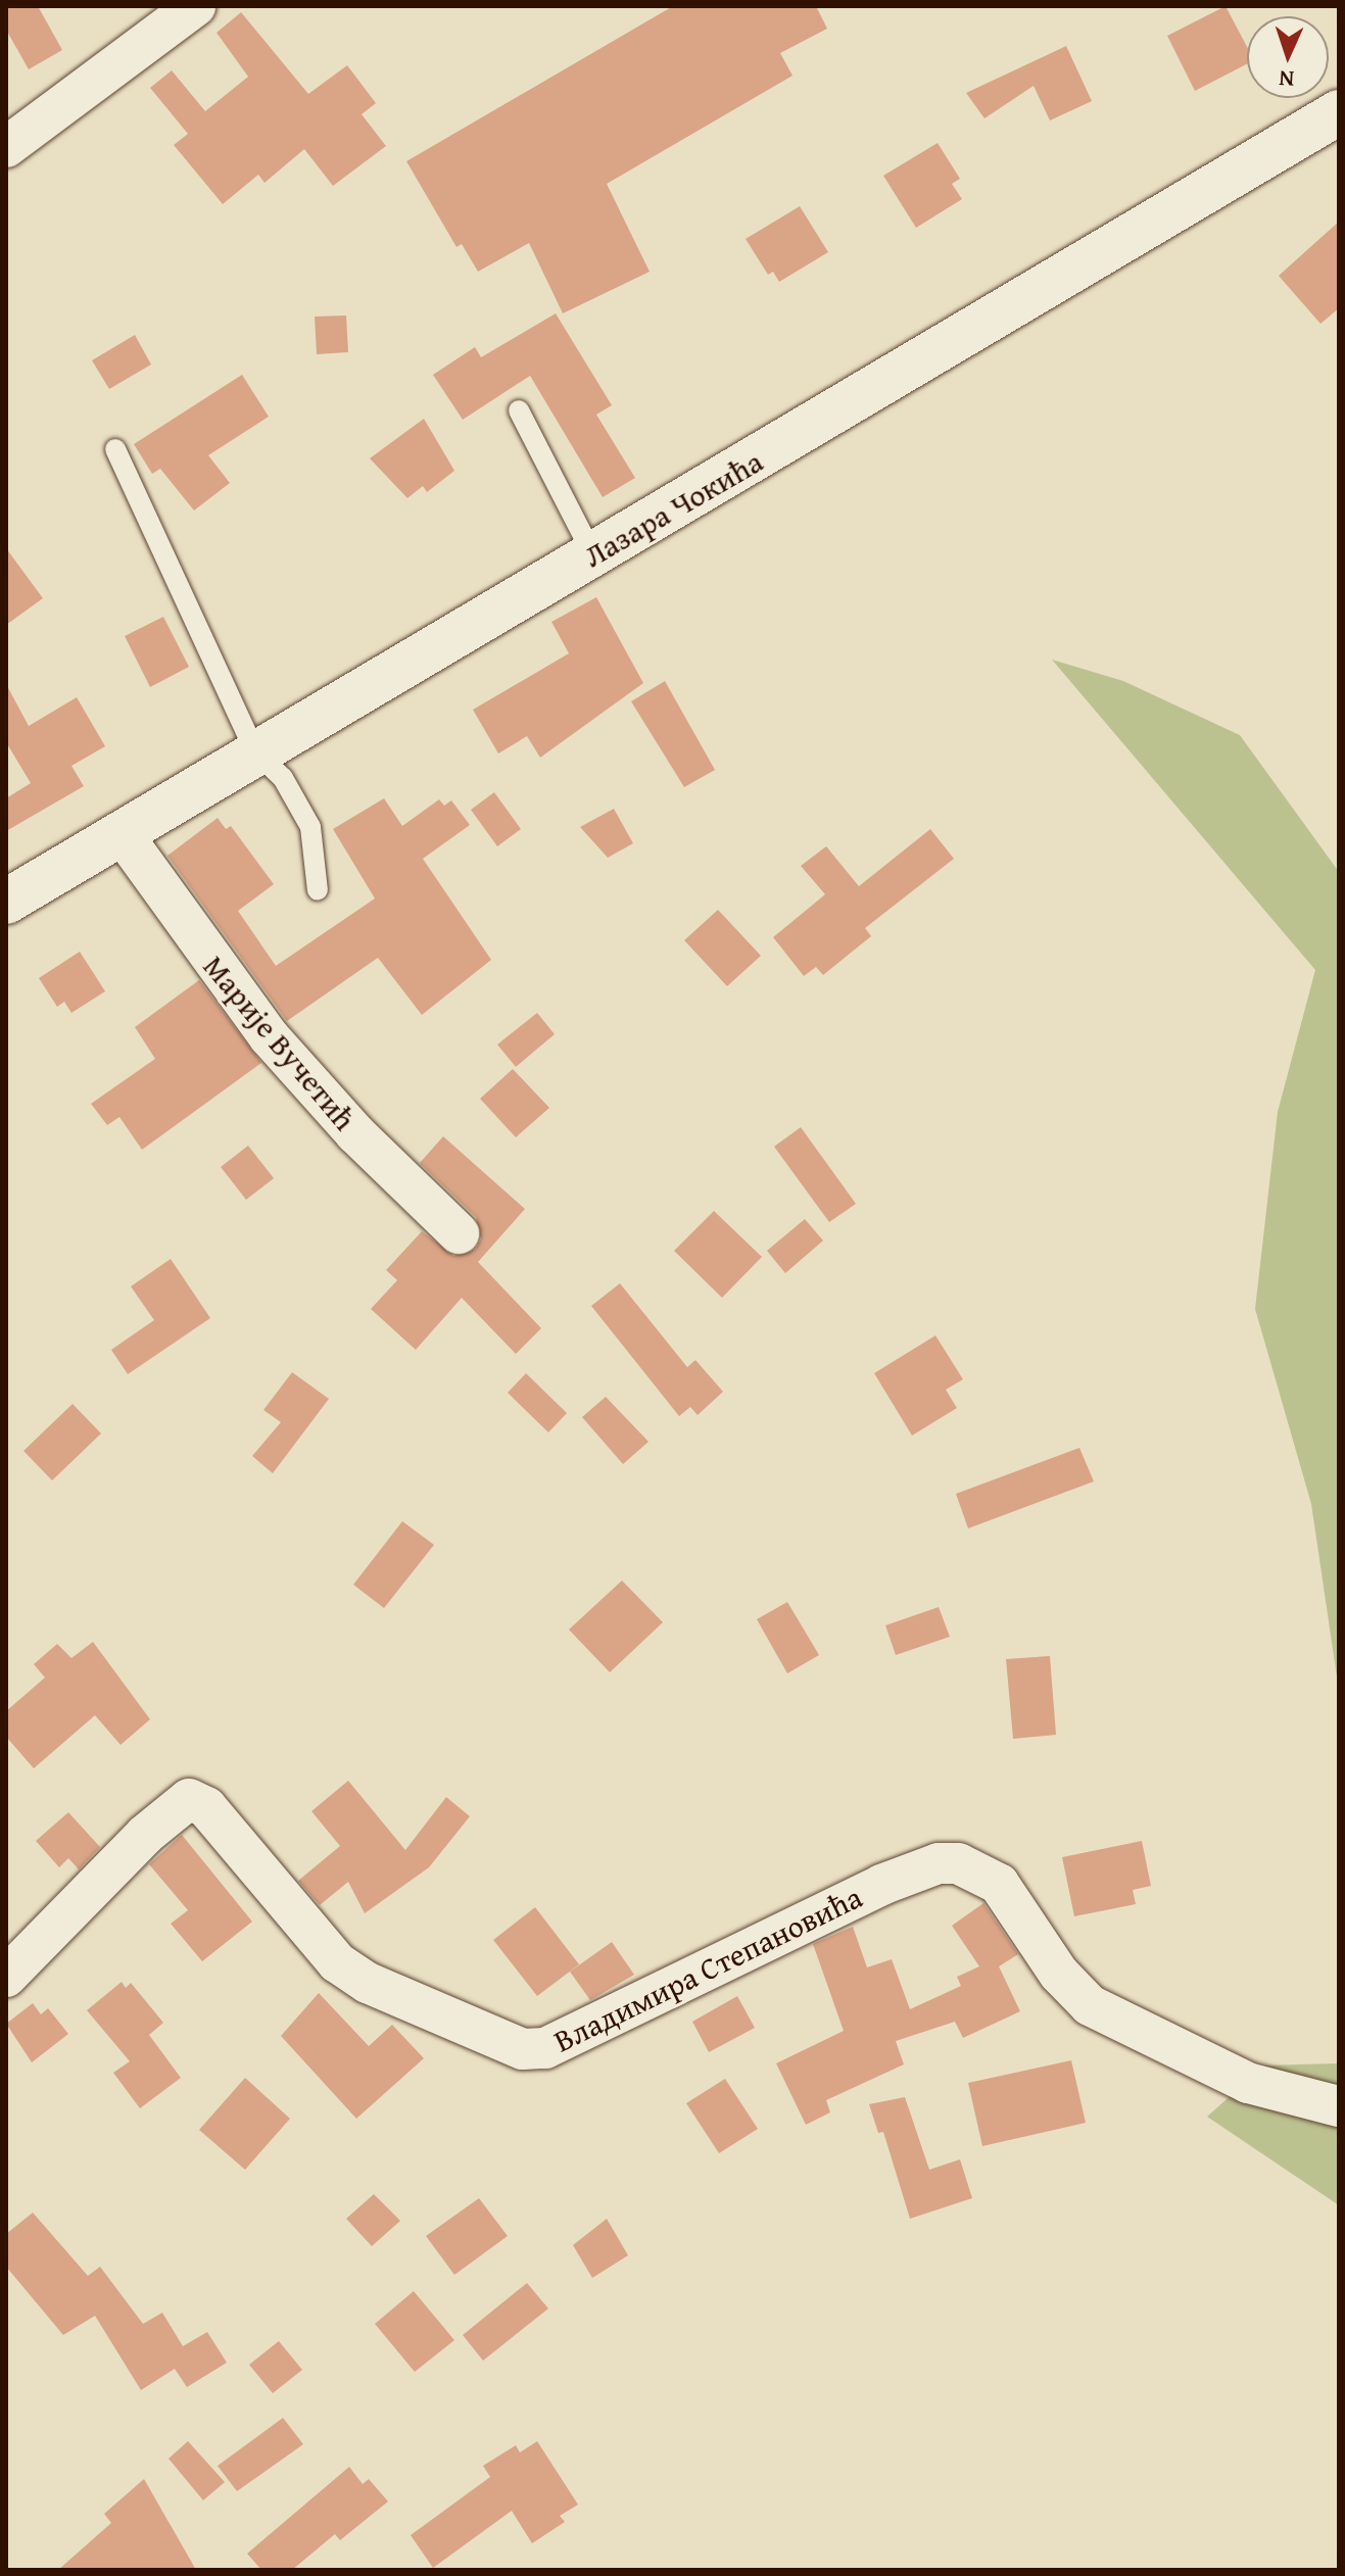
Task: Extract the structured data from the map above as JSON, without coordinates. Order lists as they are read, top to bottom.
{
  "streets": {
    "street": ["Лазара Чокића", "Марије Вучетић", "Владимира Степановића"]
  },
  "crossings": [
    ["Лазара Чокића", "Марије Вучетић"]
  ],
  "north": "bottom"
}
